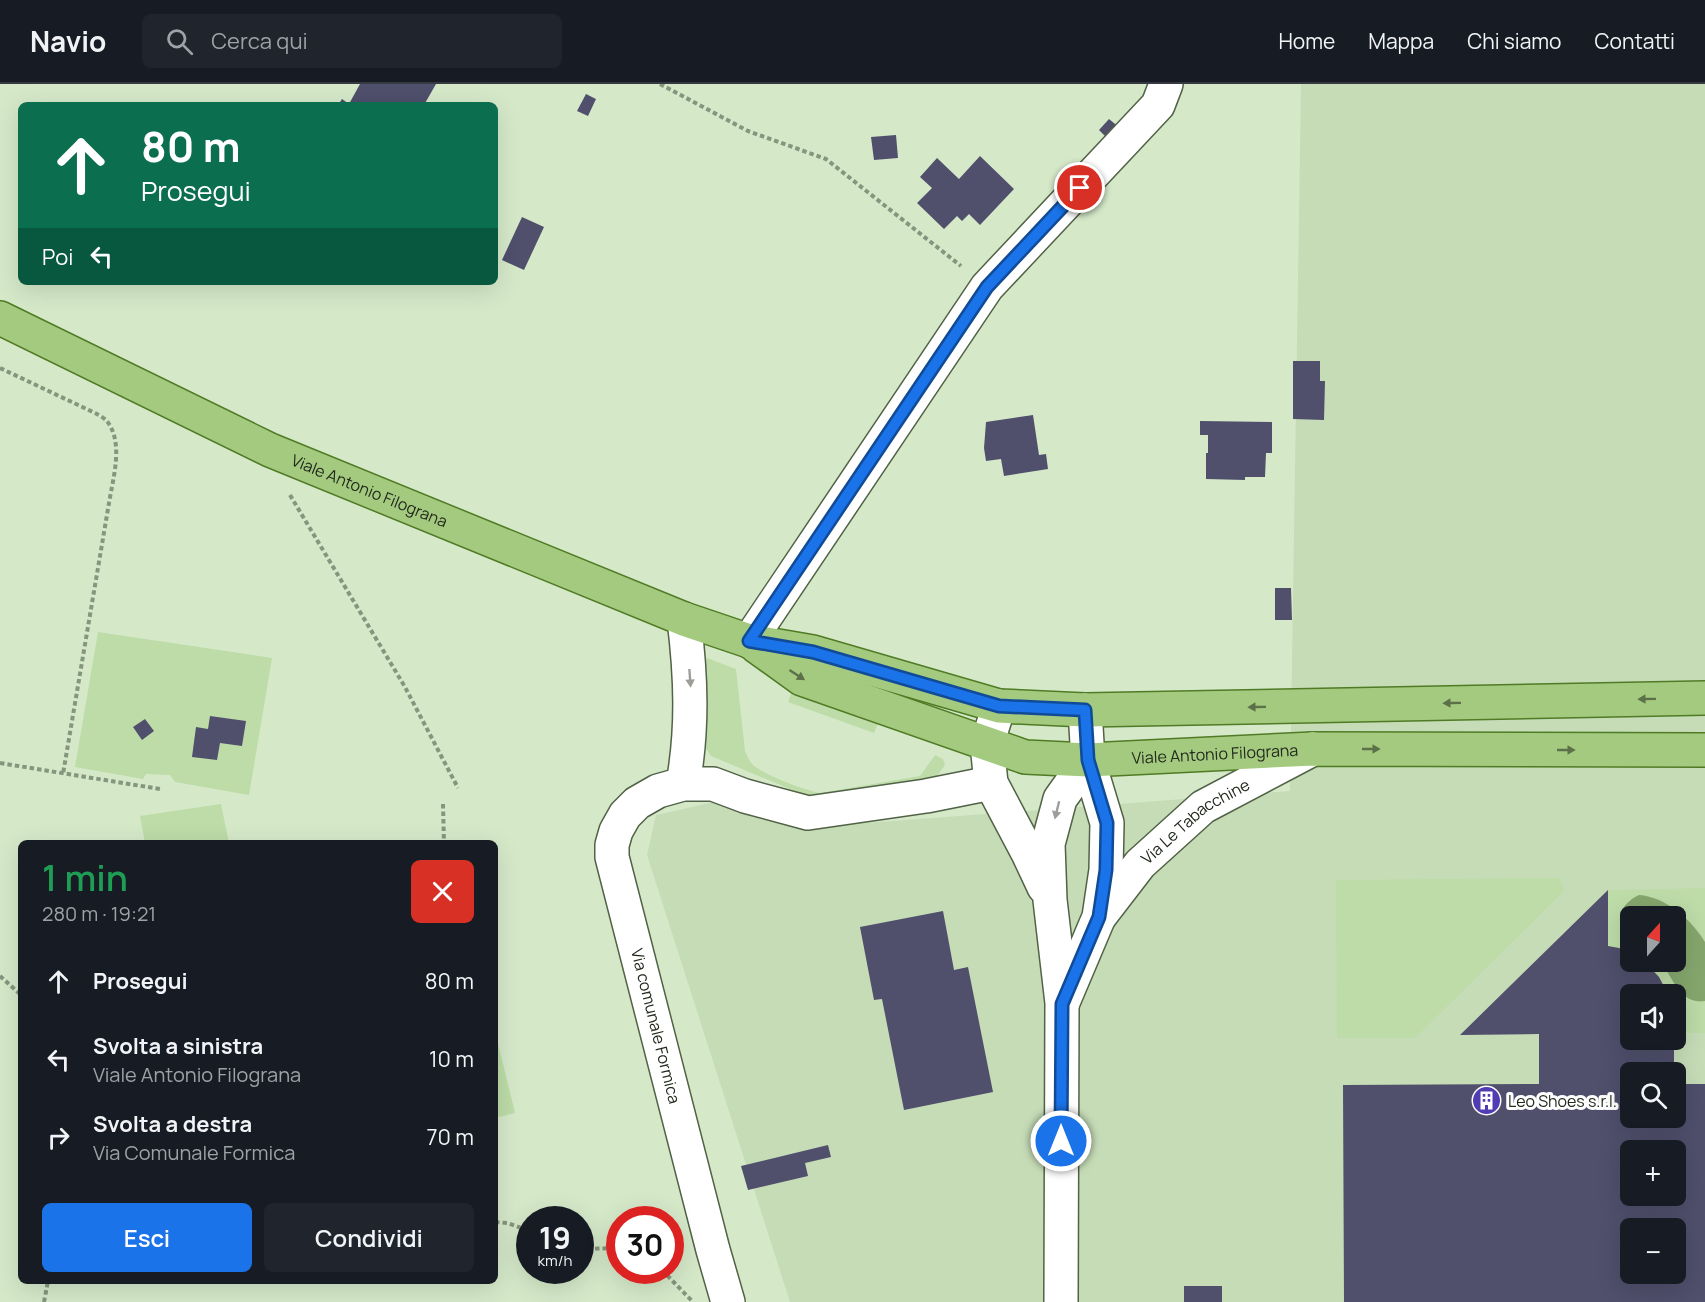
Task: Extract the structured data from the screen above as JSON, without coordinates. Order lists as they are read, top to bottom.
{
  "streets": {
    "main road": ["Viale Antonio Filograna"],
    "street": ["Via Le Tabacchine", "Via comunale Formica"]
  },
  "crossings": [
    ["Viale Antonio Filograna", "Via Le Tabacchine"],
    ["Via Le Tabacchine", "Via comunale Formica"]
  ],
  "places": {
    "building": ["Leo Shoes s.r.l."]
  },
  "north": "top",
  "page": {
    "header": "Navio",
    "search": "Cerca qui",
    "nav": [
      "Home",
      "Mappa",
      "Chi siamo",
      "Contatti"
    ],
    "turn": ["80 m", "Prosegui"],
    "then": "Poi",
    "heading": ["1 min", "280 m · 19:21"],
    "map_buttons": ["+", "−"],
    "list": [
      {
        "name": "Prosegui",
        "value": "80 m"
      },
      {
        "name": "Svolta a sinistra",
        "note": "Viale Antonio Filograna",
        "value": "10 m"
      },
      {
        "name": "Svolta a destra",
        "note": "Via Comunale Formica",
        "value": "70 m"
      }
    ],
    "buttons": ["Esci", "Condividi"],
    "speed": "19 km/h",
    "limit": "30"
  }
}
